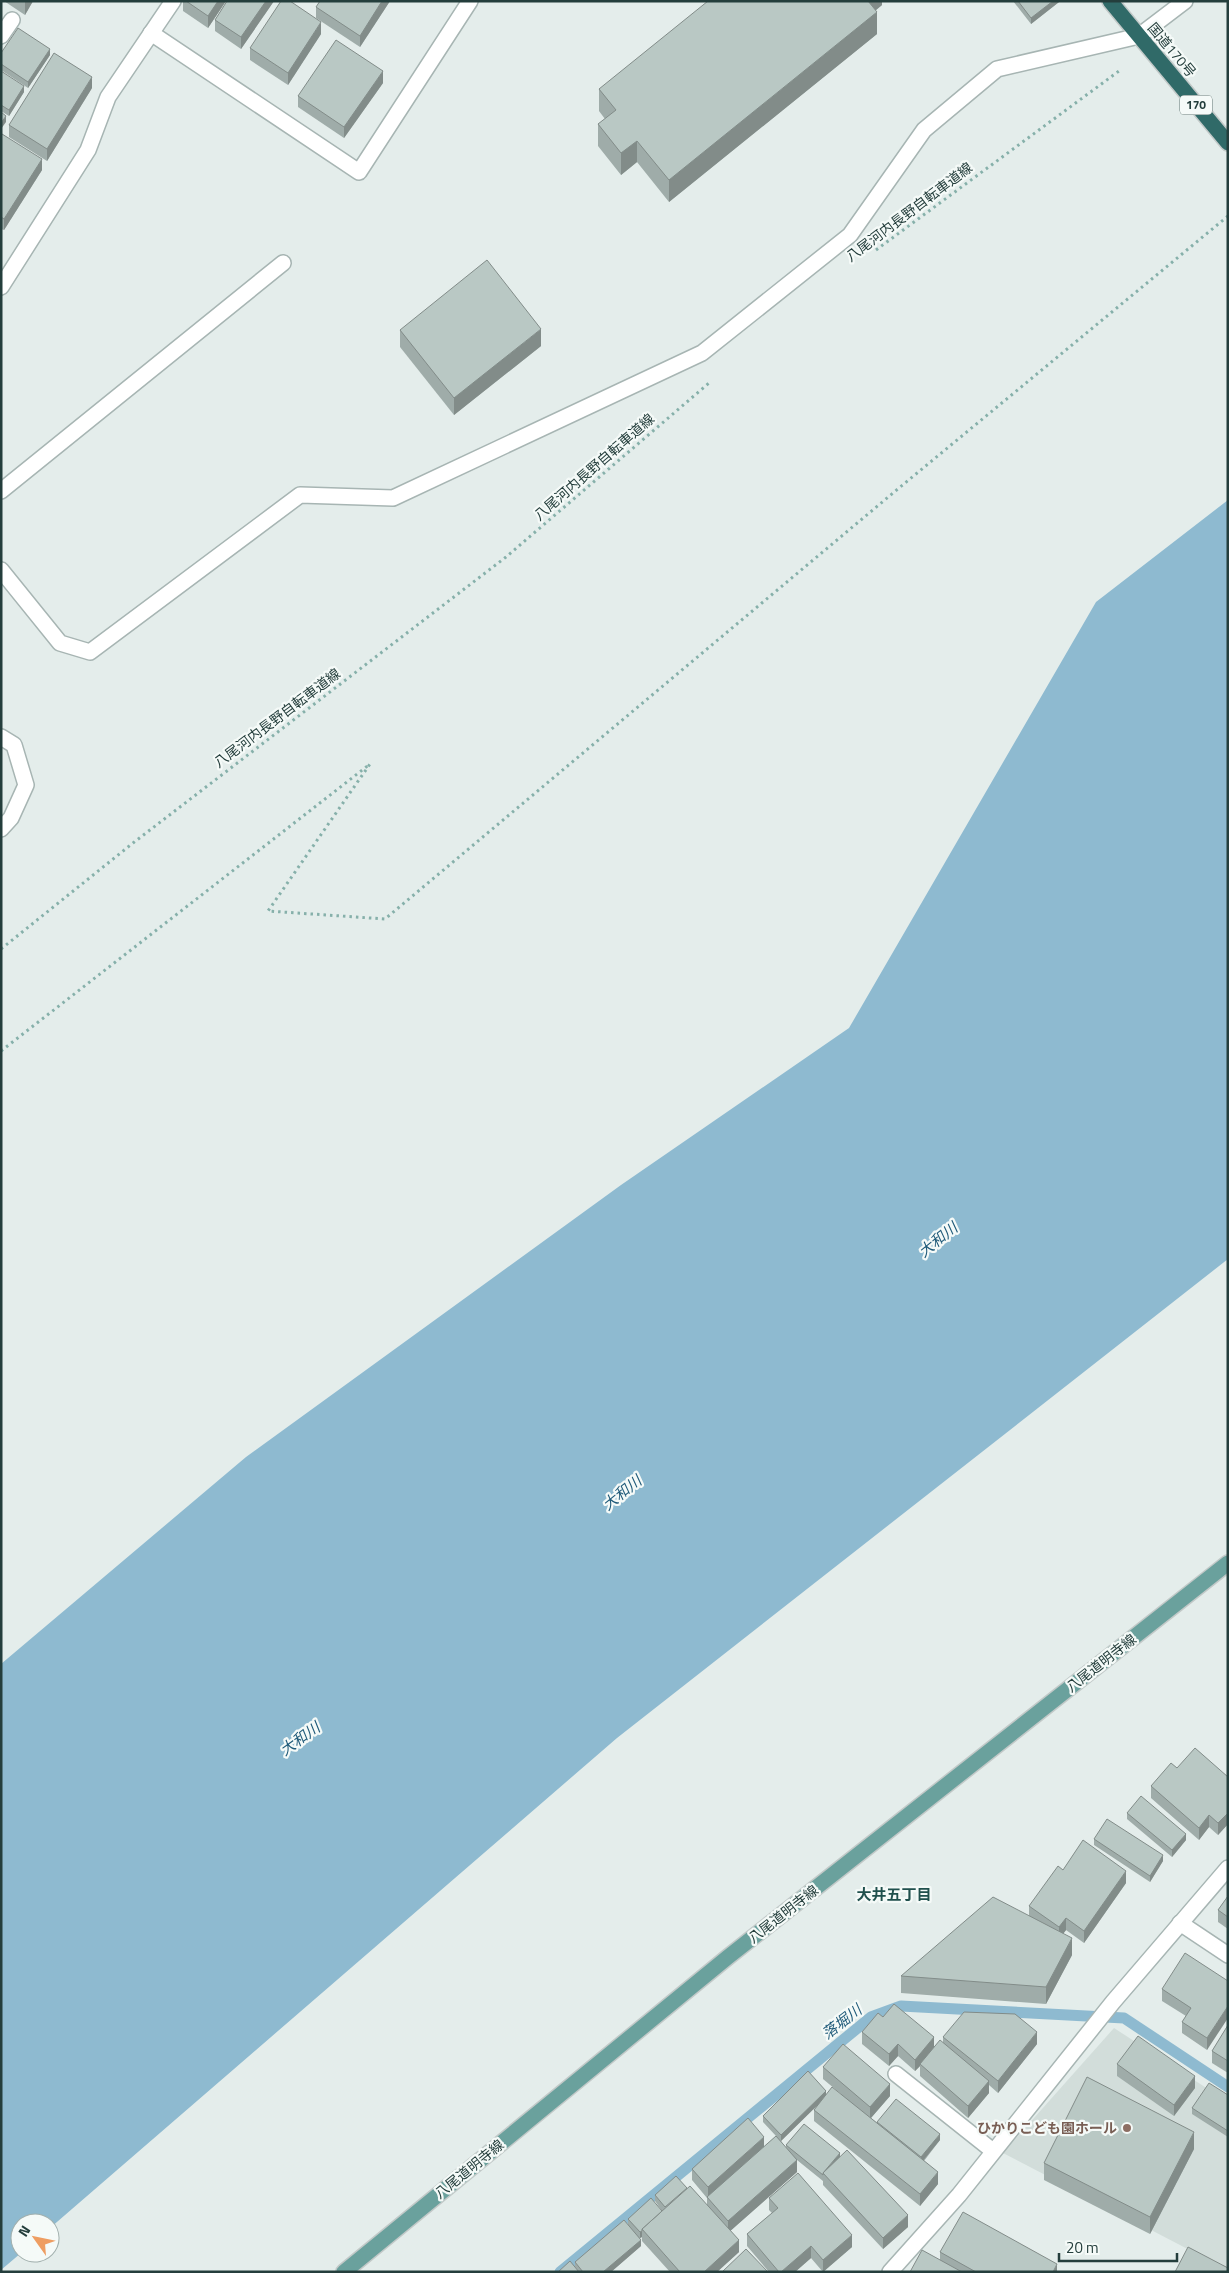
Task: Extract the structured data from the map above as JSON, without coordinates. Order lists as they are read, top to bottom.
{
  "streets": {
    "highway": ["国道170号", "170"],
    "main road": ["八尾道明寺線"],
    "path": ["八尾河内長野自転車道線"]
  },
  "crossings": [
    ["国道170号", "八尾河内長野自転車道線"]
  ],
  "districts": ["大井五丁目"],
  "water": ["大和川", "落堀川"],
  "places": ["ひかりこども園ホール"],
  "scale_bar": "20 m",
  "north": "top left"
}
